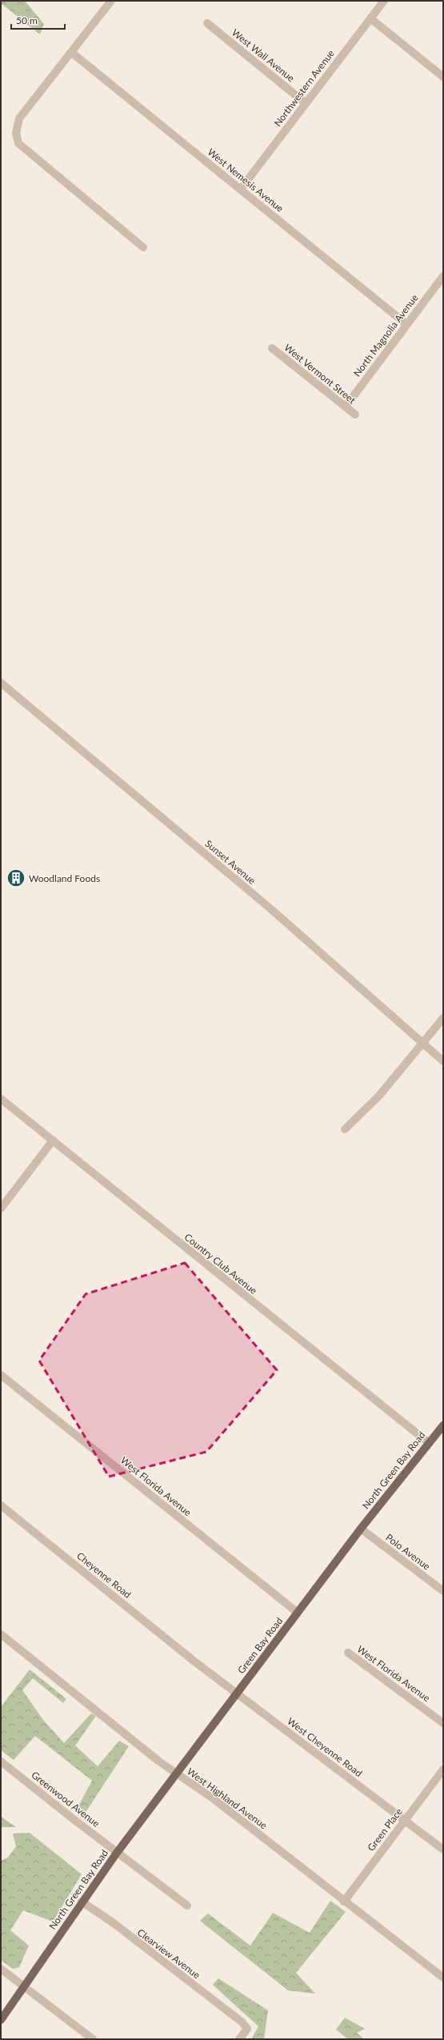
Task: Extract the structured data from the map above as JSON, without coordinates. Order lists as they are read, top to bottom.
{
  "streets": {
    "main road": ["North Green Bay Road", "Green Bay Road"],
    "street": [
      "West Wall Avenue",
      "Northwestern Avenue",
      "West Nemesis Avenue",
      "North Magnolia Avenue",
      "West Vermont Street",
      "Sunset Avenue",
      "Country Club Avenue",
      "West Florida Avenue",
      "Polo Avenue",
      "Cheyenne Road",
      "West Cheyenne Road",
      "West Highland Avenue",
      "Greenwood Avenue",
      "Green Place",
      "Clearview Avenue"
    ]
  },
  "crossings": [
    ["West Wall Avenue", "Northwestern Avenue"],
    ["Northwestern Avenue", "West Nemesis Avenue"],
    ["West Nemesis Avenue", "North Magnolia Avenue"],
    ["North Magnolia Avenue", "West Vermont Street"],
    ["Country Club Avenue", "North Green Bay Road"],
    ["North Green Bay Road", "Polo Avenue"],
    ["North Green Bay Road", "Green Bay Road"],
    ["North Green Bay Road", "West Highland Avenue"],
    ["North Green Bay Road", "Greenwood Avenue"],
    ["North Green Bay Road", "Clearview Avenue"],
    ["West Florida Avenue", "Green Bay Road"],
    ["Polo Avenue", "Green Bay Road"],
    ["Cheyenne Road", "West Cheyenne Road"],
    ["Green Bay Road", "West Cheyenne Road"],
    ["Green Bay Road", "West Highland Avenue"],
    ["West Cheyenne Road", "Green Place"],
    ["West Highland Avenue", "Green Place"]
  ],
  "places": {
    "building": ["Woodland Foods"]
  },
  "scale_bar": "50 m"
}
